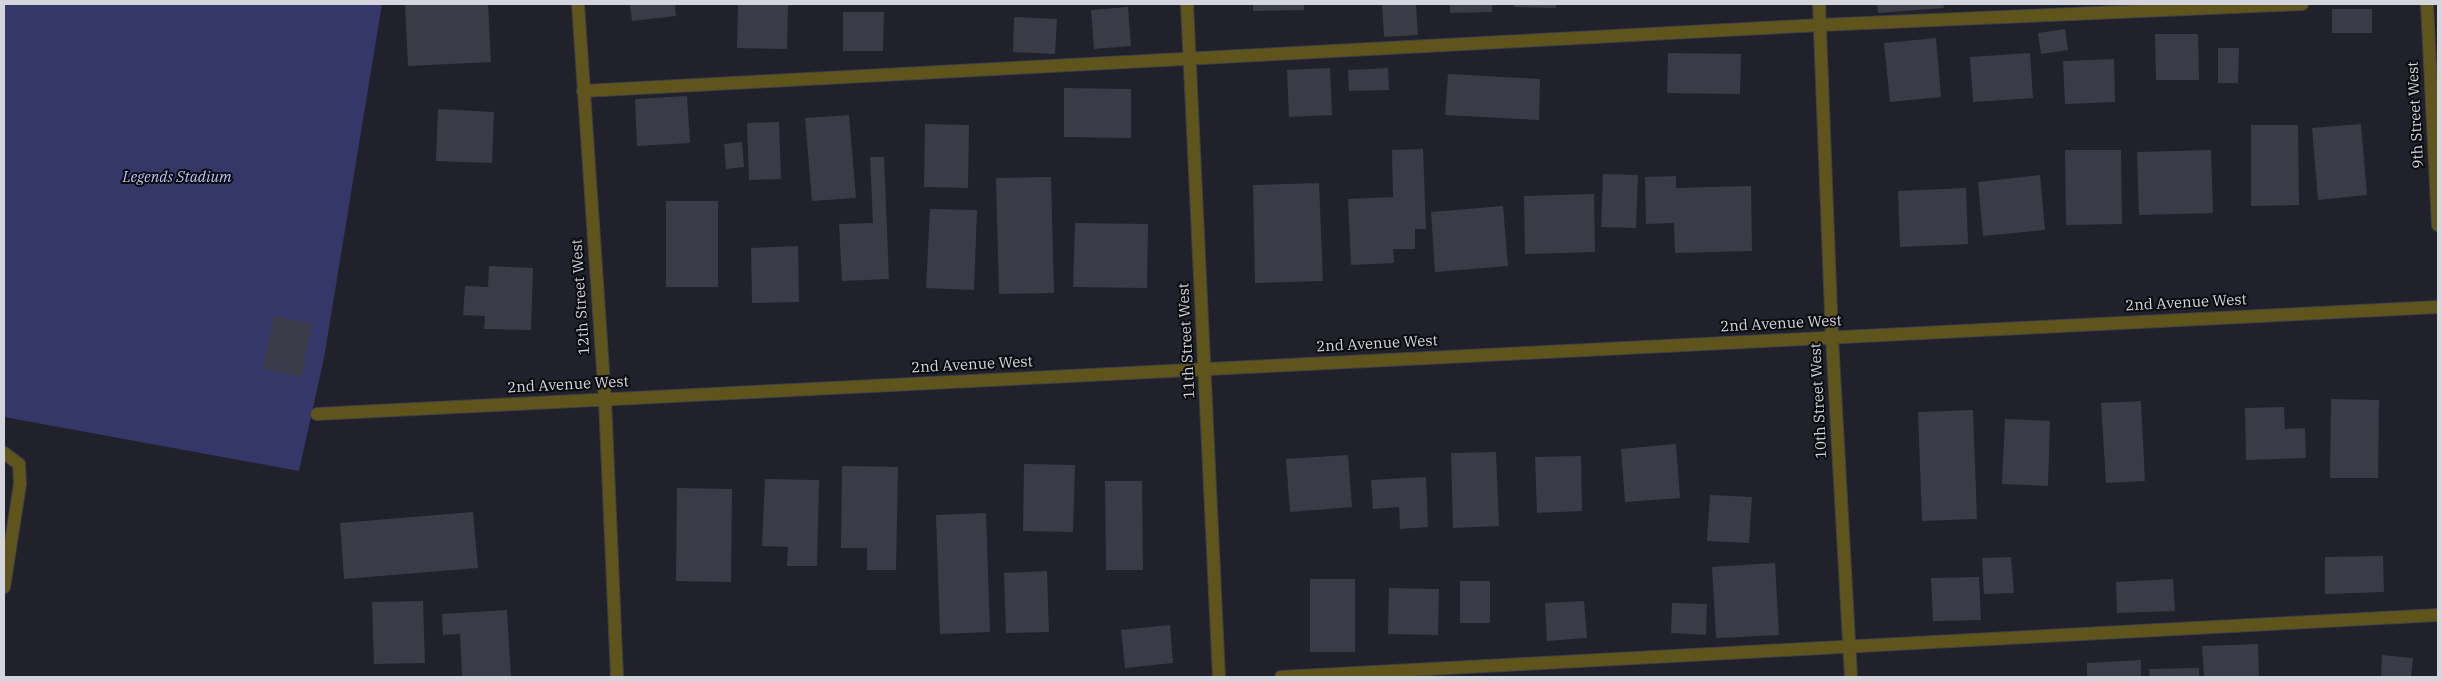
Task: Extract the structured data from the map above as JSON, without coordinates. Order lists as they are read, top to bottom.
{
  "streets": {
    "street": [
      "9th Street West",
      "12th Street West",
      "2nd Avenue West",
      "11th Street West",
      "10th Street West"
    ]
  },
  "crossings": [
    ["12th Street West", "2nd Avenue West"],
    ["2nd Avenue West", "11th Street West"],
    ["2nd Avenue West", "10th Street West"]
  ],
  "parks": ["Legends Stadium"]
}
